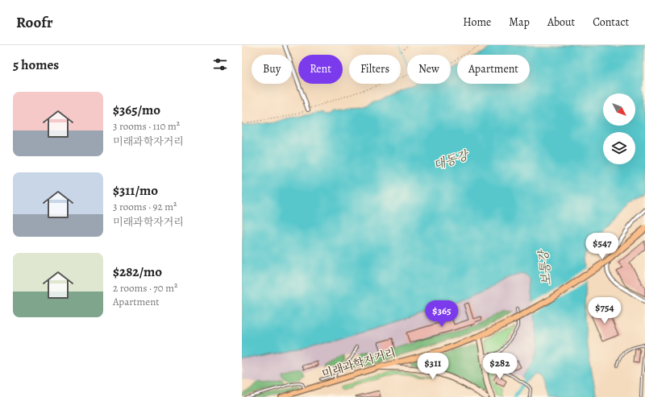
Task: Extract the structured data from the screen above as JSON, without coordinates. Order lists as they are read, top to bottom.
{
  "streets": {
    "main road": ["미래과학자거리"]
  },
  "water": ["대동강", "보통강"],
  "north": "bottom right",
  "page": {
    "header": "Roofr",
    "nav": [
      "Home",
      "Map",
      "About",
      "Contact"
    ],
    "heading": "5 homes",
    "chip": [
      "Buy",
      "Rent",
      "Filters",
      "New",
      "Apartment"
    ],
    "list": [
      {
        "name": "$365/mo",
        "note": "3 rooms · 110 m² · 미래과학자거리"
      },
      {
        "name": "$311/mo",
        "note": "3 rooms · 92 m² · 미래과학자거리"
      },
      {
        "name": "$282/mo",
        "note": "2 rooms · 70 m² · Apartment"
      }
    ],
    "price": [
      "$547",
      "$754",
      "$365",
      "$311",
      "$282"
    ]
  }
}
